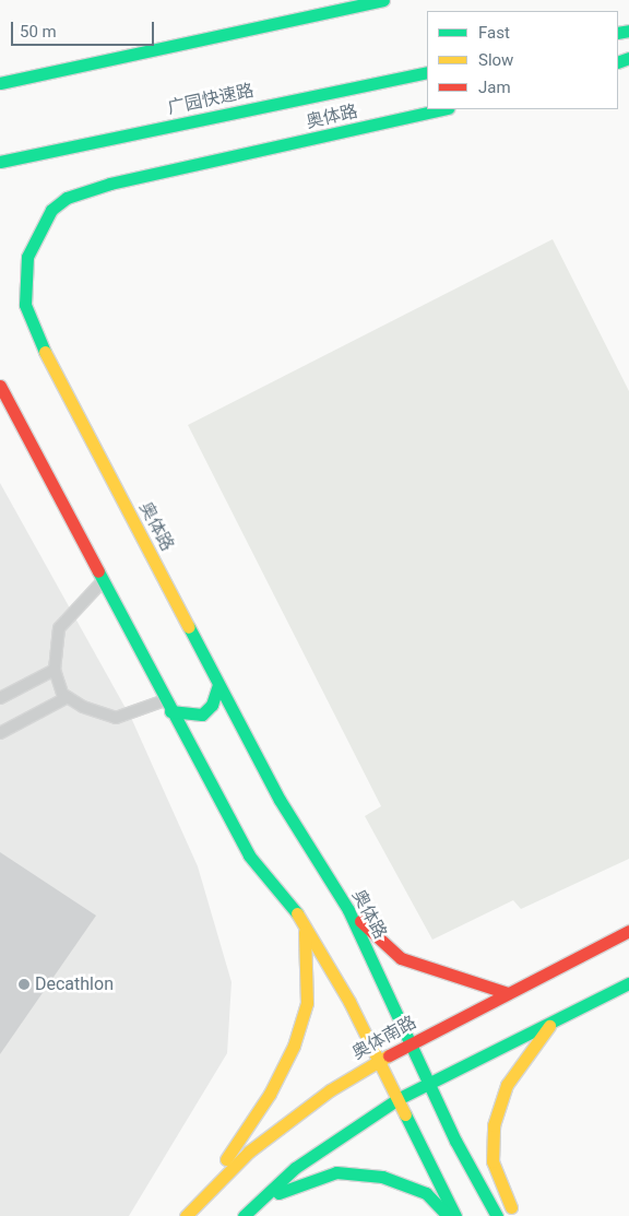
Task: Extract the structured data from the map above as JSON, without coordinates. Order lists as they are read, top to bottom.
{
  "streets": {
    "main road": ["广园快速路", "奥体路", "奥体南路"]
  },
  "crossings": [
    ["奥体路", "奥体南路"]
  ],
  "places": ["Decathlon"],
  "legend": ["Fast", "Slow", "Jam"],
  "scale_bar": "50 m"
}
